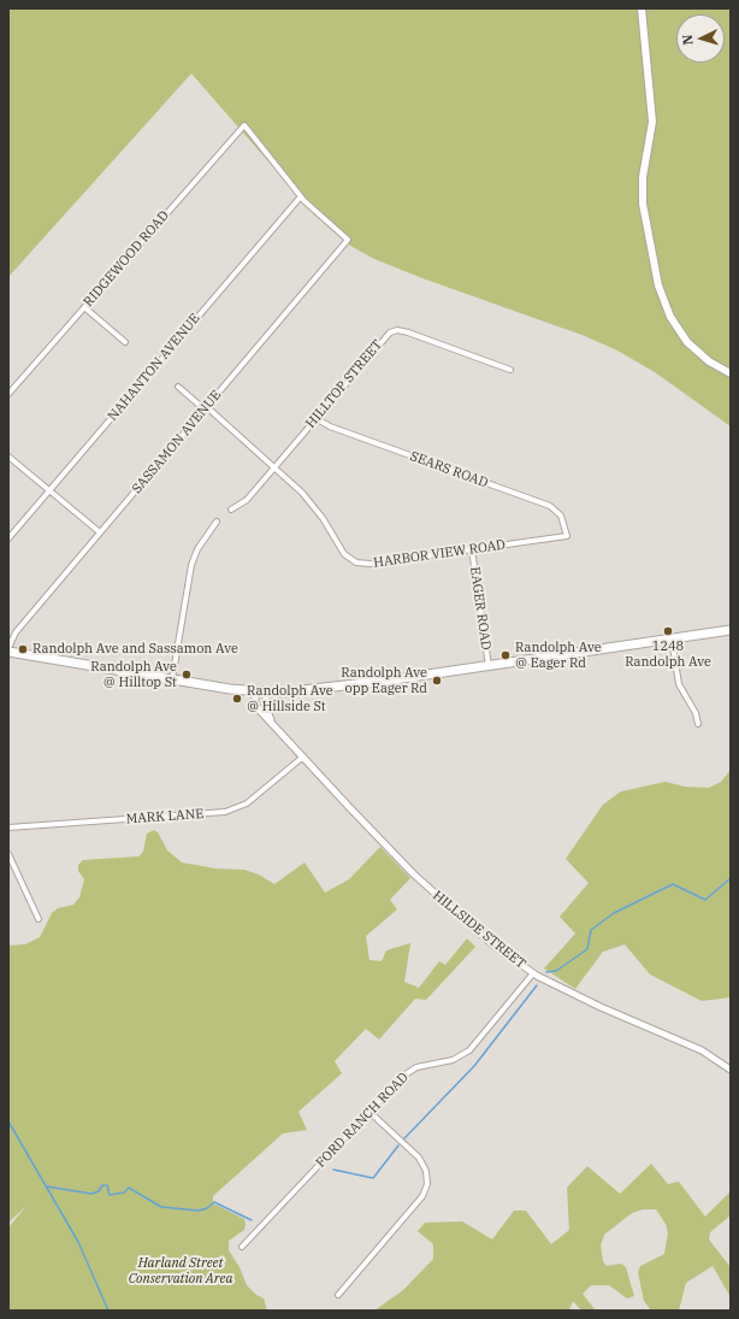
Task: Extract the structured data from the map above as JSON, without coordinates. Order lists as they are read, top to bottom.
{
  "streets": {
    "street": [
      "RIDGEWOOD ROAD",
      "NAHANTON AVENUE",
      "HILLTOP STREET",
      "SASSAMON AVENUE",
      "SEARS ROAD",
      "HARBOR VIEW ROAD",
      "EAGER ROAD",
      "MARK LANE",
      "HILLSIDE STREET",
      "FORD RANCH ROAD"
    ]
  },
  "crossings": [
    ["RIDGEWOOD ROAD", "NAHANTON AVENUE"],
    ["RIDGEWOOD ROAD", "SASSAMON AVENUE"],
    ["NAHANTON AVENUE", "SASSAMON AVENUE"],
    ["HILLTOP STREET", "SEARS ROAD"],
    ["HILLTOP STREET", "HARBOR VIEW ROAD"],
    ["SASSAMON AVENUE", "HARBOR VIEW ROAD"],
    ["SEARS ROAD", "HARBOR VIEW ROAD"],
    ["HARBOR VIEW ROAD", "EAGER ROAD"],
    ["MARK LANE", "HILLSIDE STREET"],
    ["HILLSIDE STREET", "FORD RANCH ROAD"]
  ],
  "parks": ["Harland Street Conservation Area"],
  "places": [
    "1248 Randolph Ave",
    "Randolph Ave and Sassamon Ave",
    "Randolph Ave @ Eager Rd",
    "Randolph Ave @ Hilltop St",
    "Randolph Ave opp Eager Rd",
    "Randolph Ave @ Hillside St"
  ],
  "north": "left"
}
